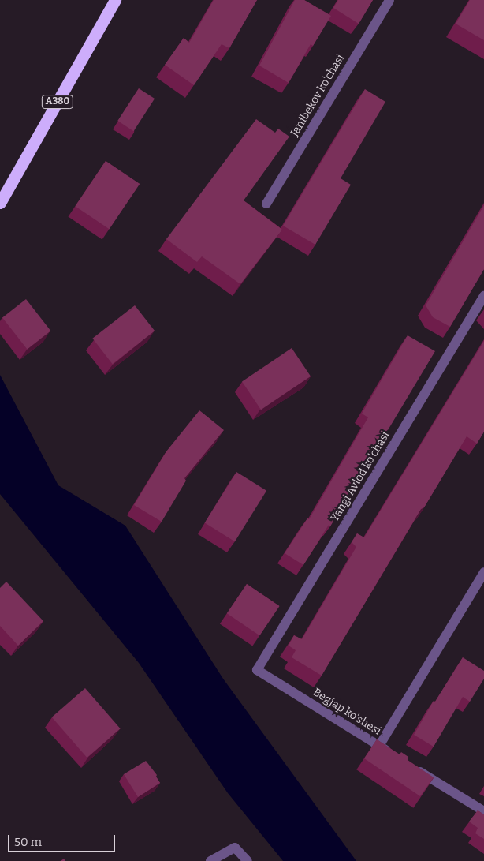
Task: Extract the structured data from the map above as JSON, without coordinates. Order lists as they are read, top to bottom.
{
  "streets": {
    "highway": ["A380"],
    "street": ["Janibekov ko'chasi", "Yangi Avlod ko'chasi", "Begjap ko'shesi"]
  },
  "crossings": [
    ["Yangi Avlod ko'chasi", "Begjap ko'shesi"]
  ],
  "scale_bar": "50 m"
}
